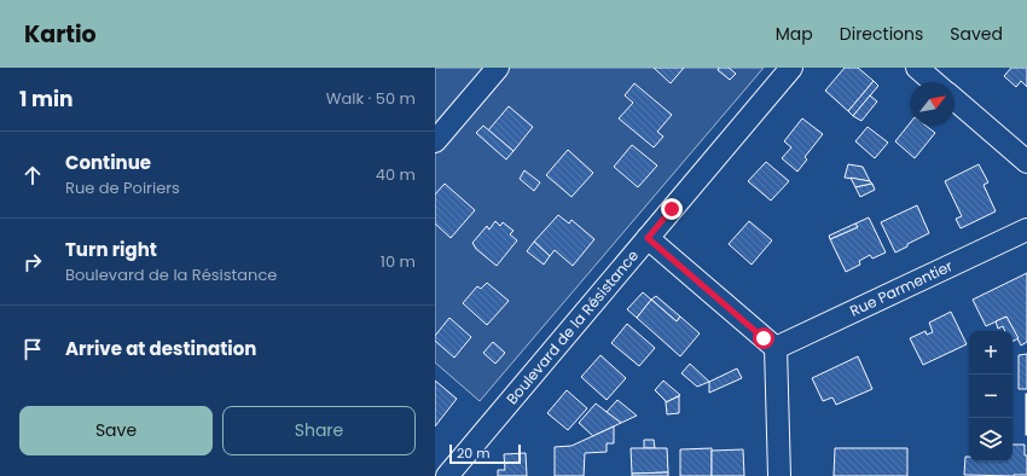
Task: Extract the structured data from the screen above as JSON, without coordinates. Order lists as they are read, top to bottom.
{
  "streets": {
    "street": ["Rue Parmentier", "Boulevard de la Résistance"]
  },
  "scale_bar": "20 m",
  "north": "top right",
  "page": {
    "header": "Kartio",
    "nav": ["Map", "Directions", "Saved"],
    "heading": ["1 min", "Walk · 50 m"],
    "list": [
      ["Continue", "Rue de Poiriers", "40 m"],
      ["Turn right", "Boulevard de la Résistance", "10 m"],
      "Arrive at destination"
    ],
    "map_buttons": ["+", "−"],
    "buttons": ["Save", "Share"],
    "scale": "20 m"
  }
}
